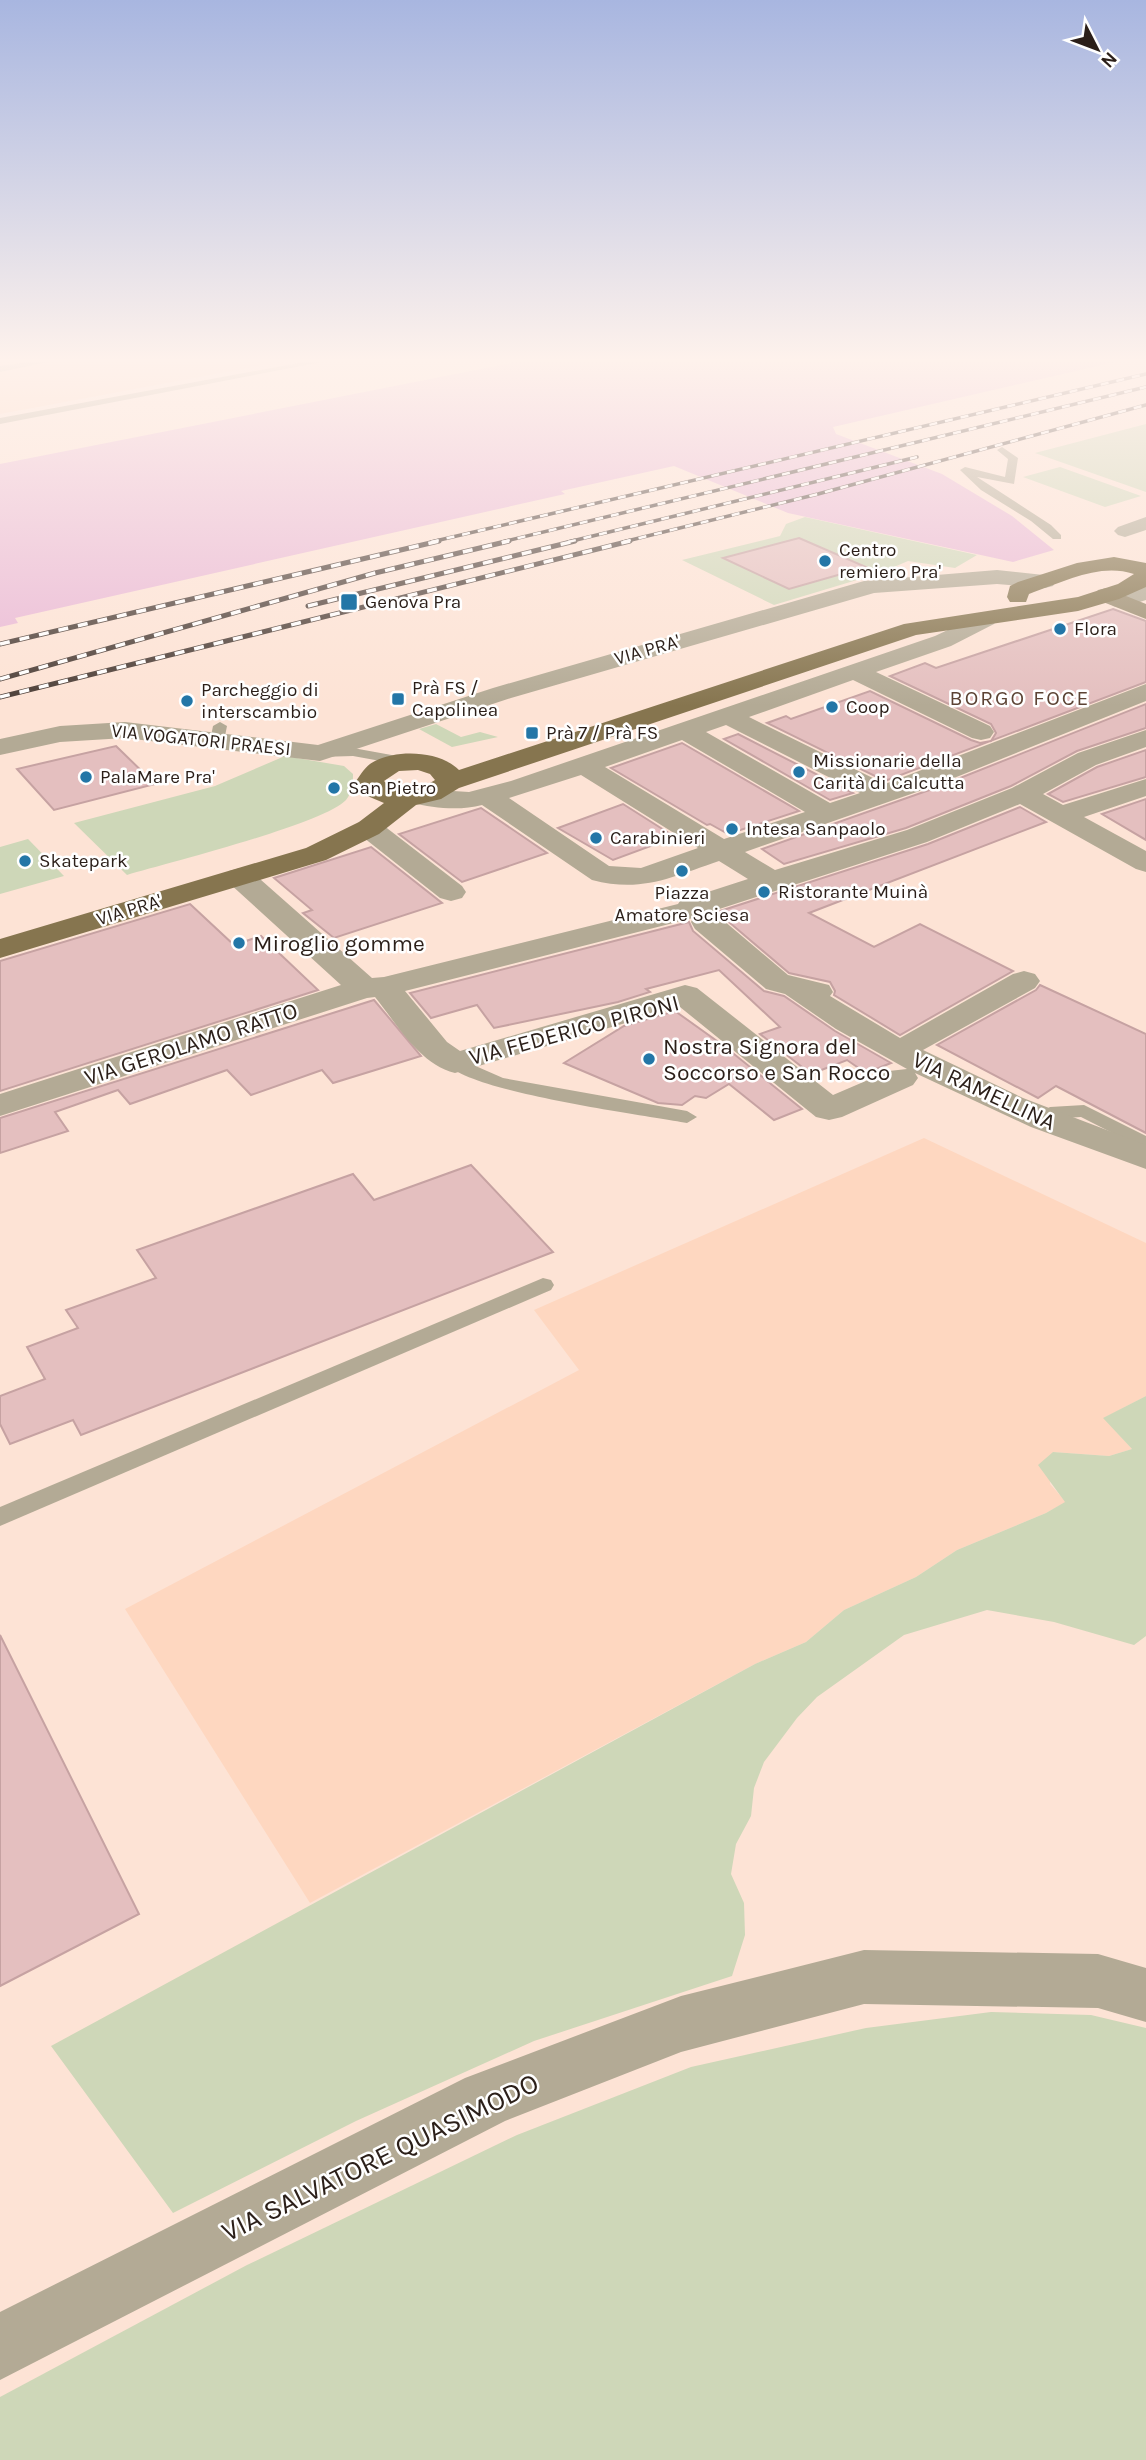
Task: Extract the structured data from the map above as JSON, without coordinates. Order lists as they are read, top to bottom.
{
  "streets": {
    "main road": ["VIA PRA'"],
    "street": [
      "VIA VOGATORI PRAESI",
      "VIA FEDERICO PIRONI",
      "VIA GEROLAMO RATTO",
      "VIA RAMELLINA",
      "VIA SALVATORE QUASIMODO"
    ]
  },
  "crossings": [
    ["VIA PRA'", "VIA VOGATORI PRAESI"],
    ["VIA PRA'", "VIA FEDERICO PIRONI"],
    ["VIA FEDERICO PIRONI", "VIA GEROLAMO RATTO"],
    ["VIA GEROLAMO RATTO", "VIA RAMELLINA"]
  ],
  "districts": ["BORGO FOCE"],
  "places": {
    "other": [
      "Centro remiero Pra'",
      "Flora",
      "Parcheggio di interscambio",
      "Coop",
      "Missionarie della Carità di Calcutta",
      "PalaMare Pra'",
      "San Pietro",
      "Intesa Sanpaolo",
      "Carabinieri",
      "Skatepark",
      "Piazza Amatore Sciesa",
      "Ristorante Muinà",
      "Miroglio gomme",
      "Nostra Signora del Soccorso e San Rocco"
    ],
    "transit": ["Genova Pra", "Prà FS / Capolinea", "Prà 7 / Prà FS"]
  },
  "north": "bottom right"
}
